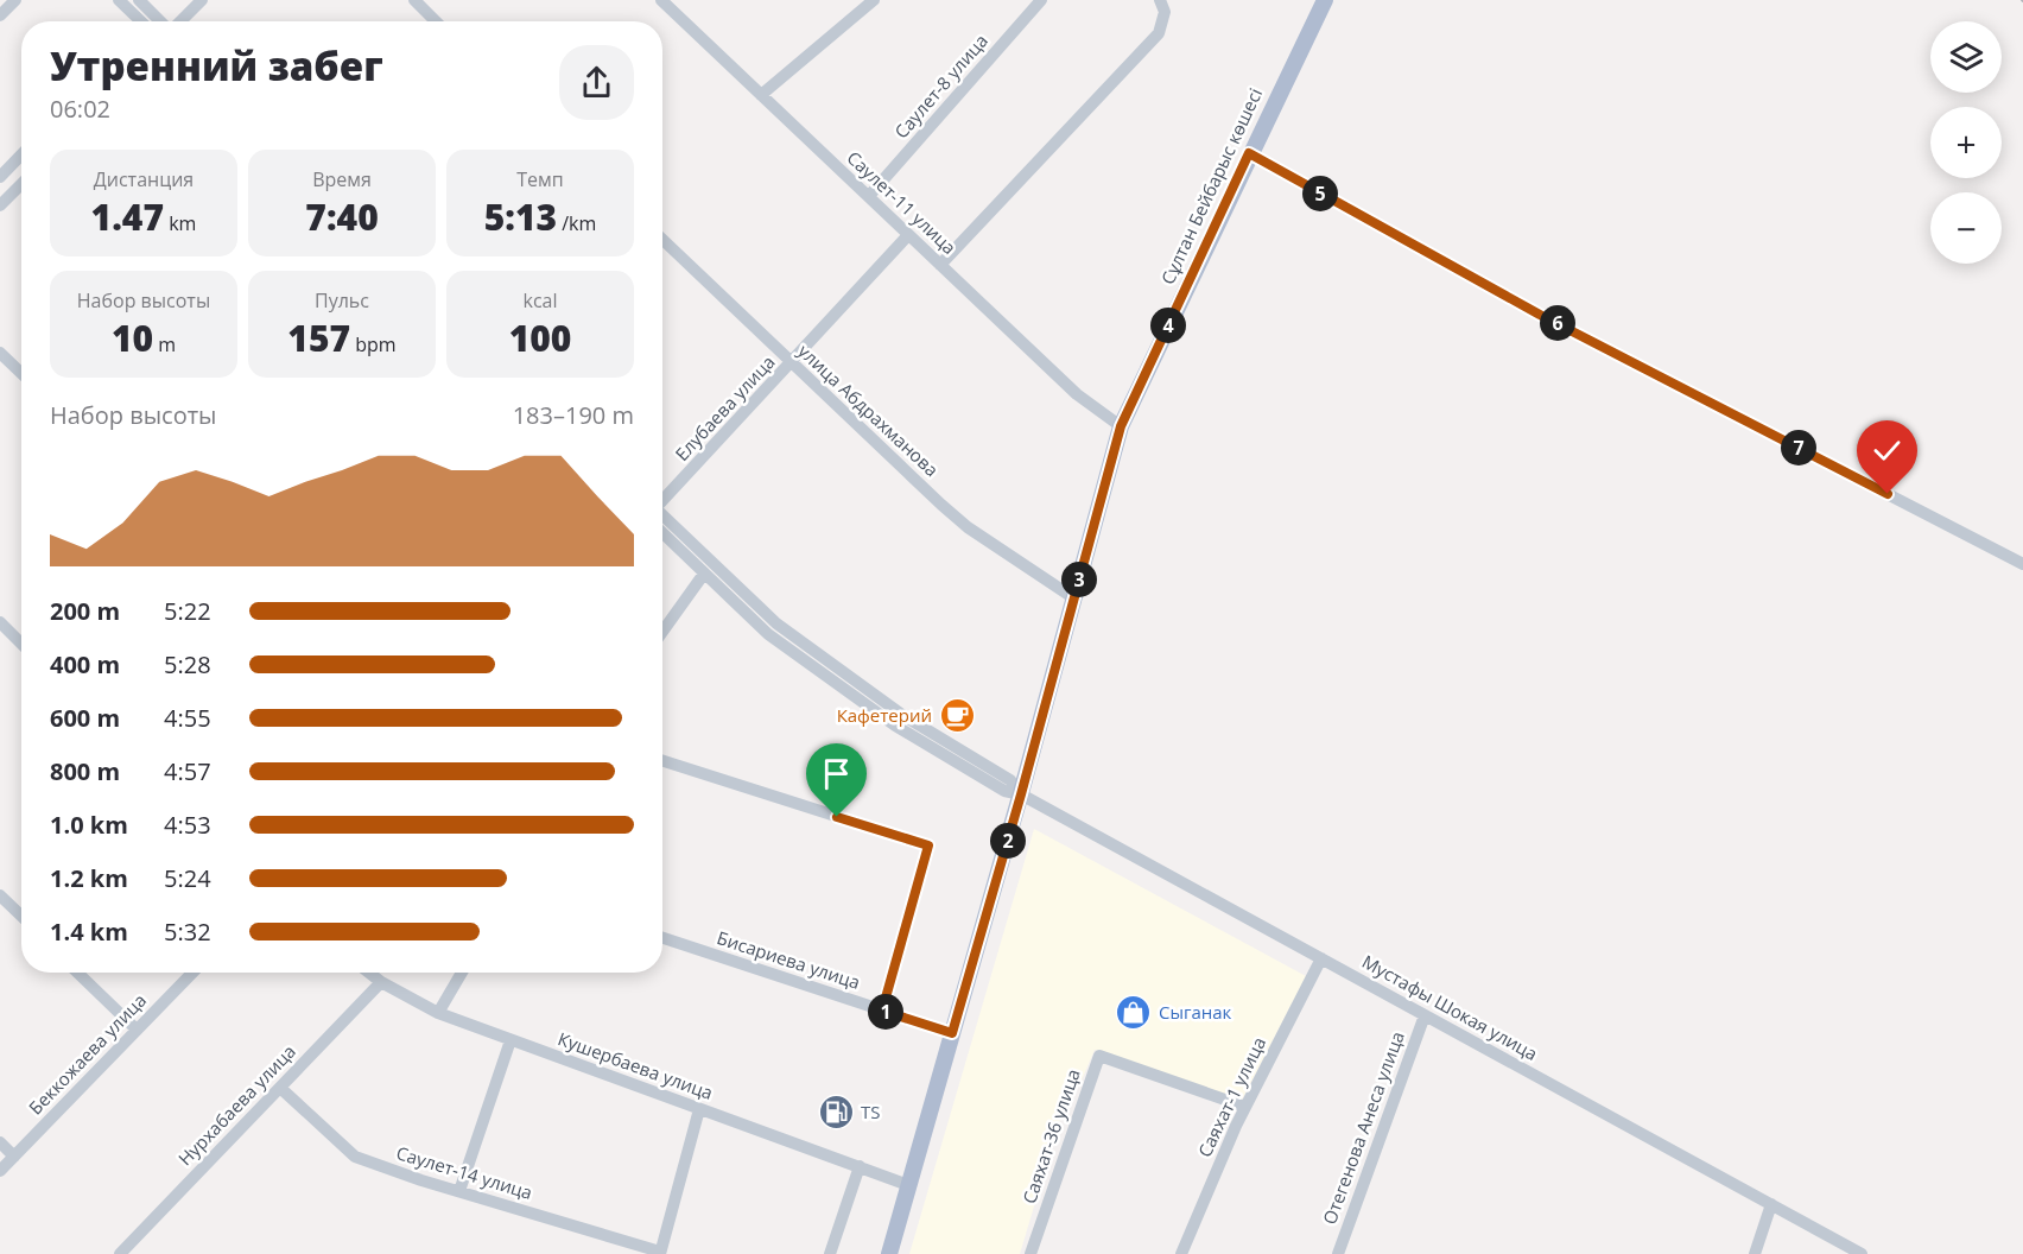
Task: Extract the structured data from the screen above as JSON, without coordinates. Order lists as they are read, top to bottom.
{
  "streets": {
    "main road": ["Сұлтан Бейбарыс көшесі"],
    "street": [
      "Саулет-8 улица",
      "Саулет-11 улица",
      "Елубаева улица",
      "улица Абдрахманова",
      "Бисариева улица",
      "Мустафы Шокая улица",
      "Беккожаева улица",
      "Кушербаева улица",
      "Саяхат-1 улица",
      "Нурхабаева улица",
      "Отегенова Анеса улица",
      "Саяхат-36 улица",
      "Саулет-14 улица"
    ]
  },
  "crossings": [
    ["Саулет-8 улица", "Саулет-11 улица"],
    ["Сұлтан Бейбарыс көшесі", "Саулет-11 улица"],
    ["Сұлтан Бейбарыс көшесі", "улица Абдрахманова"],
    ["Сұлтан Бейбарыс көшесі", "Бисариева улица"],
    ["Сұлтан Бейбарыс көшесі", "Мустафы Шокая улица"],
    ["Сұлтан Бейбарыс көшесі", "Кушербаева улица"],
    ["Саулет-11 улица", "Елубаева улица"],
    ["Елубаева улица", "улица Абдрахманова"],
    ["Мустафы Шокая улица", "Саяхат-1 улица"],
    ["Мустафы Шокая улица", "Отегенова Анеса улица"],
    ["Кушербаева улица", "Нурхабаева улица"],
    ["Саяхат-1 улица", "Саяхат-36 улица"],
    ["Нурхабаева улица", "Саулет-14 улица"]
  ],
  "places": {
    "cafe": ["Кафетерий"],
    "shop": ["Сыганак"],
    "fuel station": ["TS"]
  },
  "page": {
    "map_buttons": ["+", "−"],
    "heading": ["Утренний забег", "06:02"],
    "stats": [
      ["Дистанция", "1.47 km"],
      ["Время", "7:40"],
      ["Темп", "5:13 /km"],
      ["Набор высоты", "10 m"],
      ["Пульс", "157 bpm"],
      ["kcal", "100"]
    ],
    "pins": [
      "5",
      "6",
      "4",
      "7",
      "3",
      "2",
      "1"
    ],
    "chart": ["Набор высоты", "183–190 m"],
    "list": [
      {
        "name": "200 m",
        "note": "5:22"
      },
      {
        "name": "400 m",
        "note": "5:28"
      },
      {
        "name": "600 m",
        "note": "4:55"
      },
      {
        "name": "800 m",
        "note": "4:57"
      },
      {
        "name": "1.0 km",
        "note": "4:53"
      },
      {
        "name": "1.2 km",
        "note": "5:24"
      },
      {
        "name": "1.4 km",
        "note": "5:32"
      }
    ]
  }
}
